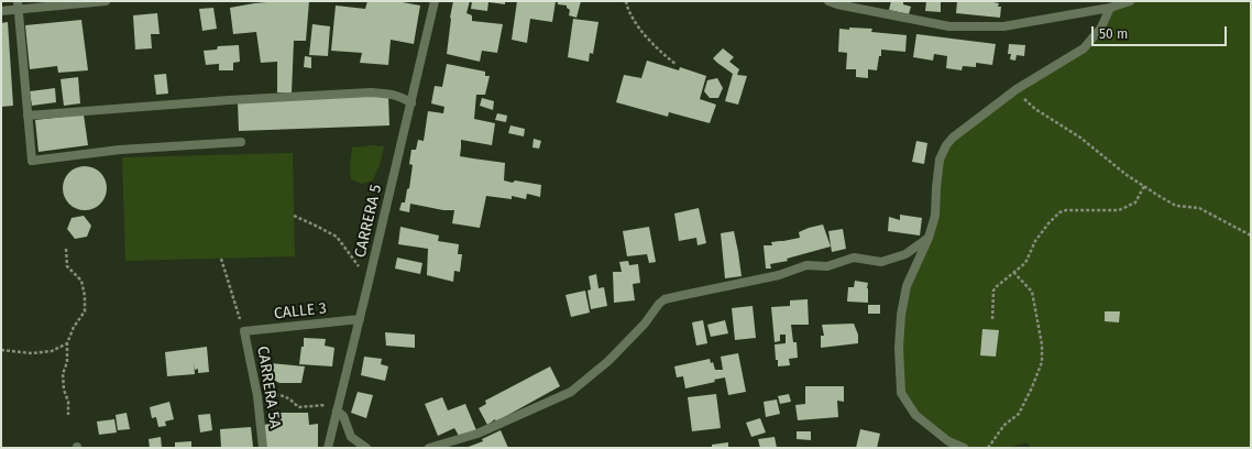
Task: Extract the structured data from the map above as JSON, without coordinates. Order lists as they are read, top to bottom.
{
  "streets": {
    "street": ["CARRERA 5", "CALLE 3", "CARRERA 5A"]
  },
  "crossings": [
    ["CARRERA 5", "CALLE 3"],
    ["CALLE 3", "CARRERA 5A"]
  ],
  "scale_bar": "50 m"
}
